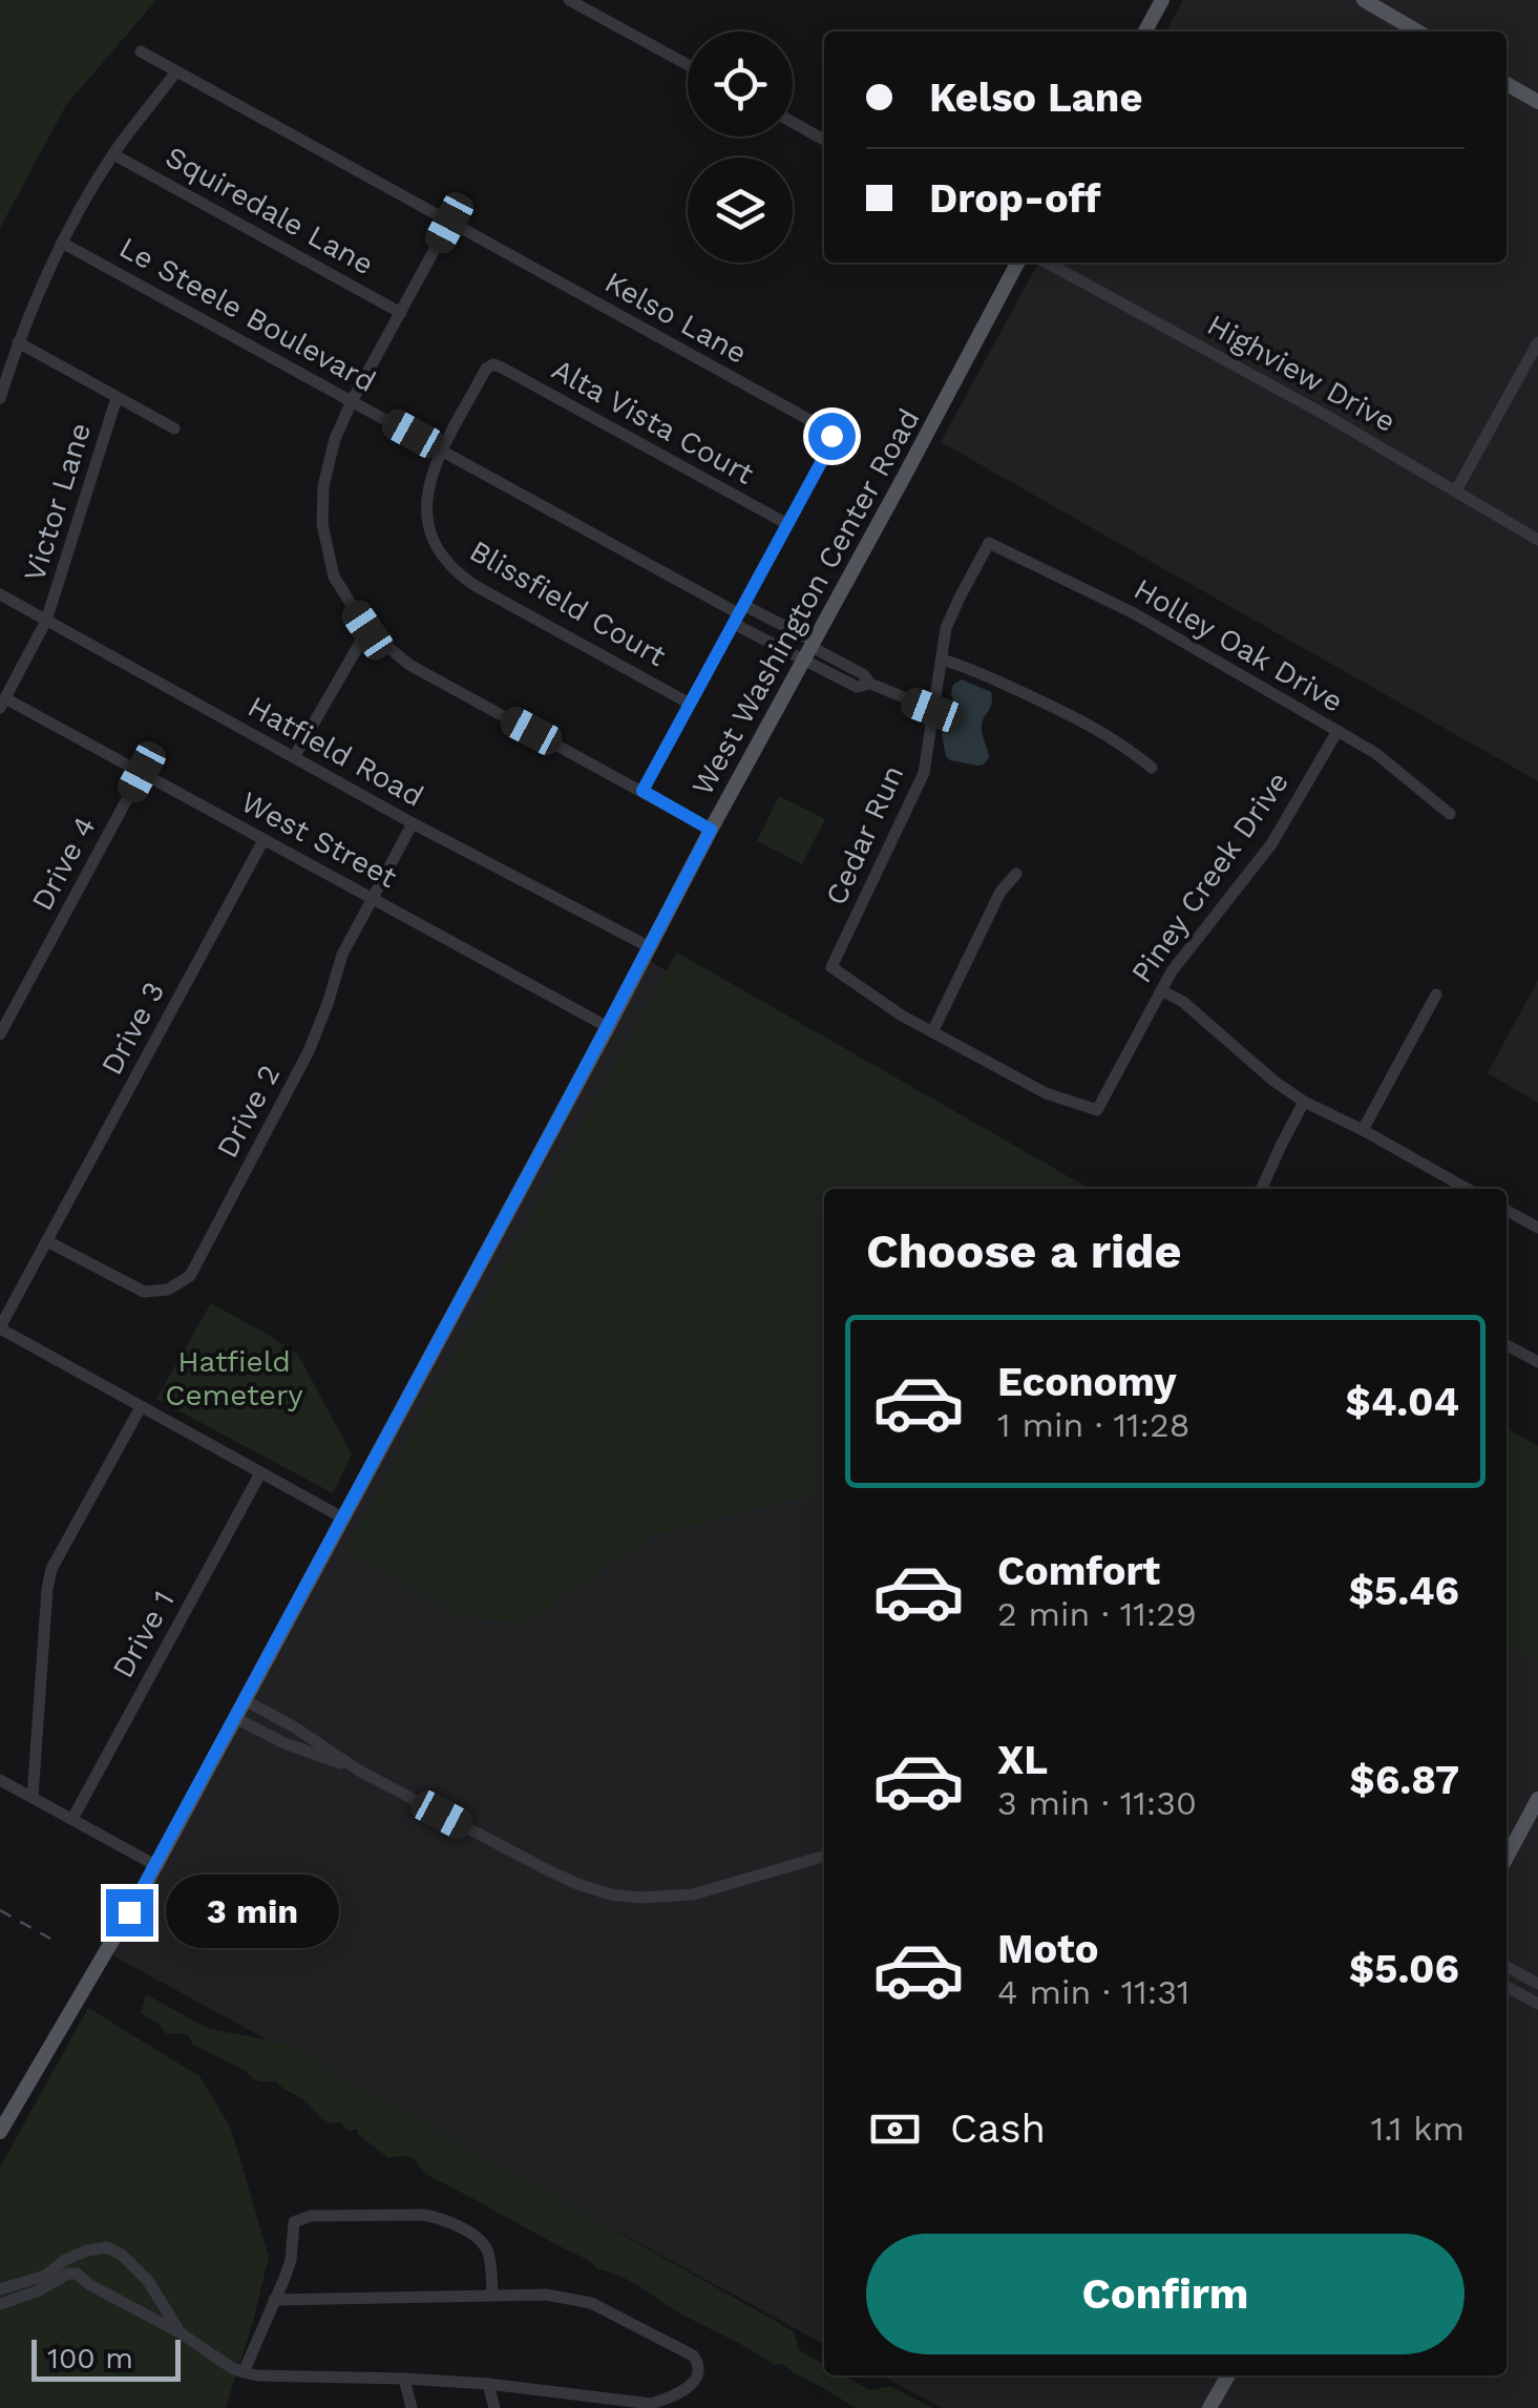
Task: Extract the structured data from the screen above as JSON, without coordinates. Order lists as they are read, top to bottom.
{
  "streets": {
    "main road": ["West Washington Center Road"],
    "street": [
      "Squiredale Lane",
      "Le Steele Boulevard",
      "Kelso Lane",
      "Highview Drive",
      "Alta Vista Court",
      "Victor Lane",
      "Blissfield Court",
      "Holley Oak Drive",
      "Hatfield Road",
      "Cedar Run",
      "West Street",
      "Drive 4",
      "Piney Creek Drive",
      "Drive 3",
      "Drive 2",
      "Drive 1"
    ]
  },
  "crossings": [
    ["Le Steele Boulevard", "Kelso Lane"],
    ["Le Steele Boulevard", "West Washington Center Road"],
    ["Le Steele Boulevard", "Blissfield Court"],
    ["Kelso Lane", "Alta Vista Court"],
    ["Kelso Lane", "Blissfield Court"],
    ["Alta Vista Court", "Blissfield Court"],
    ["Victor Lane", "Hatfield Road"],
    ["Victor Lane", "West Street"],
    ["West Washington Center Road", "Hatfield Road"],
    ["West Washington Center Road", "West Street"],
    ["Holley Oak Drive", "Cedar Run"],
    ["Holley Oak Drive", "Piney Creek Drive"],
    ["Hatfield Road", "Drive 2"],
    ["Cedar Run", "Piney Creek Drive"],
    ["West Street", "Drive 4"],
    ["West Street", "Drive 3"],
    ["West Street", "Drive 2"],
    ["Drive 3", "Drive 2"]
  ],
  "parks": ["Hatfield Cemetery"],
  "scale_bar": "100 m",
  "page": {
    "banner": ["Kelso Lane", "Drop-off"],
    "heading": "Choose a ride",
    "list": [
      {
        "name": "Economy",
        "note": "1 min · 11:28",
        "value": "$4.04"
      },
      {
        "name": "Comfort",
        "note": "2 min · 11:29",
        "value": "$5.46"
      },
      {
        "name": "XL",
        "note": "3 min · 11:30",
        "value": "$6.87"
      },
      {
        "name": "Moto",
        "note": "4 min · 11:31",
        "value": "$5.06"
      }
    ],
    "bubble": "3 min",
    "pay": ["Cash", "1.1 km"],
    "buttons": "Confirm",
    "scale": "100 m"
  }
}
